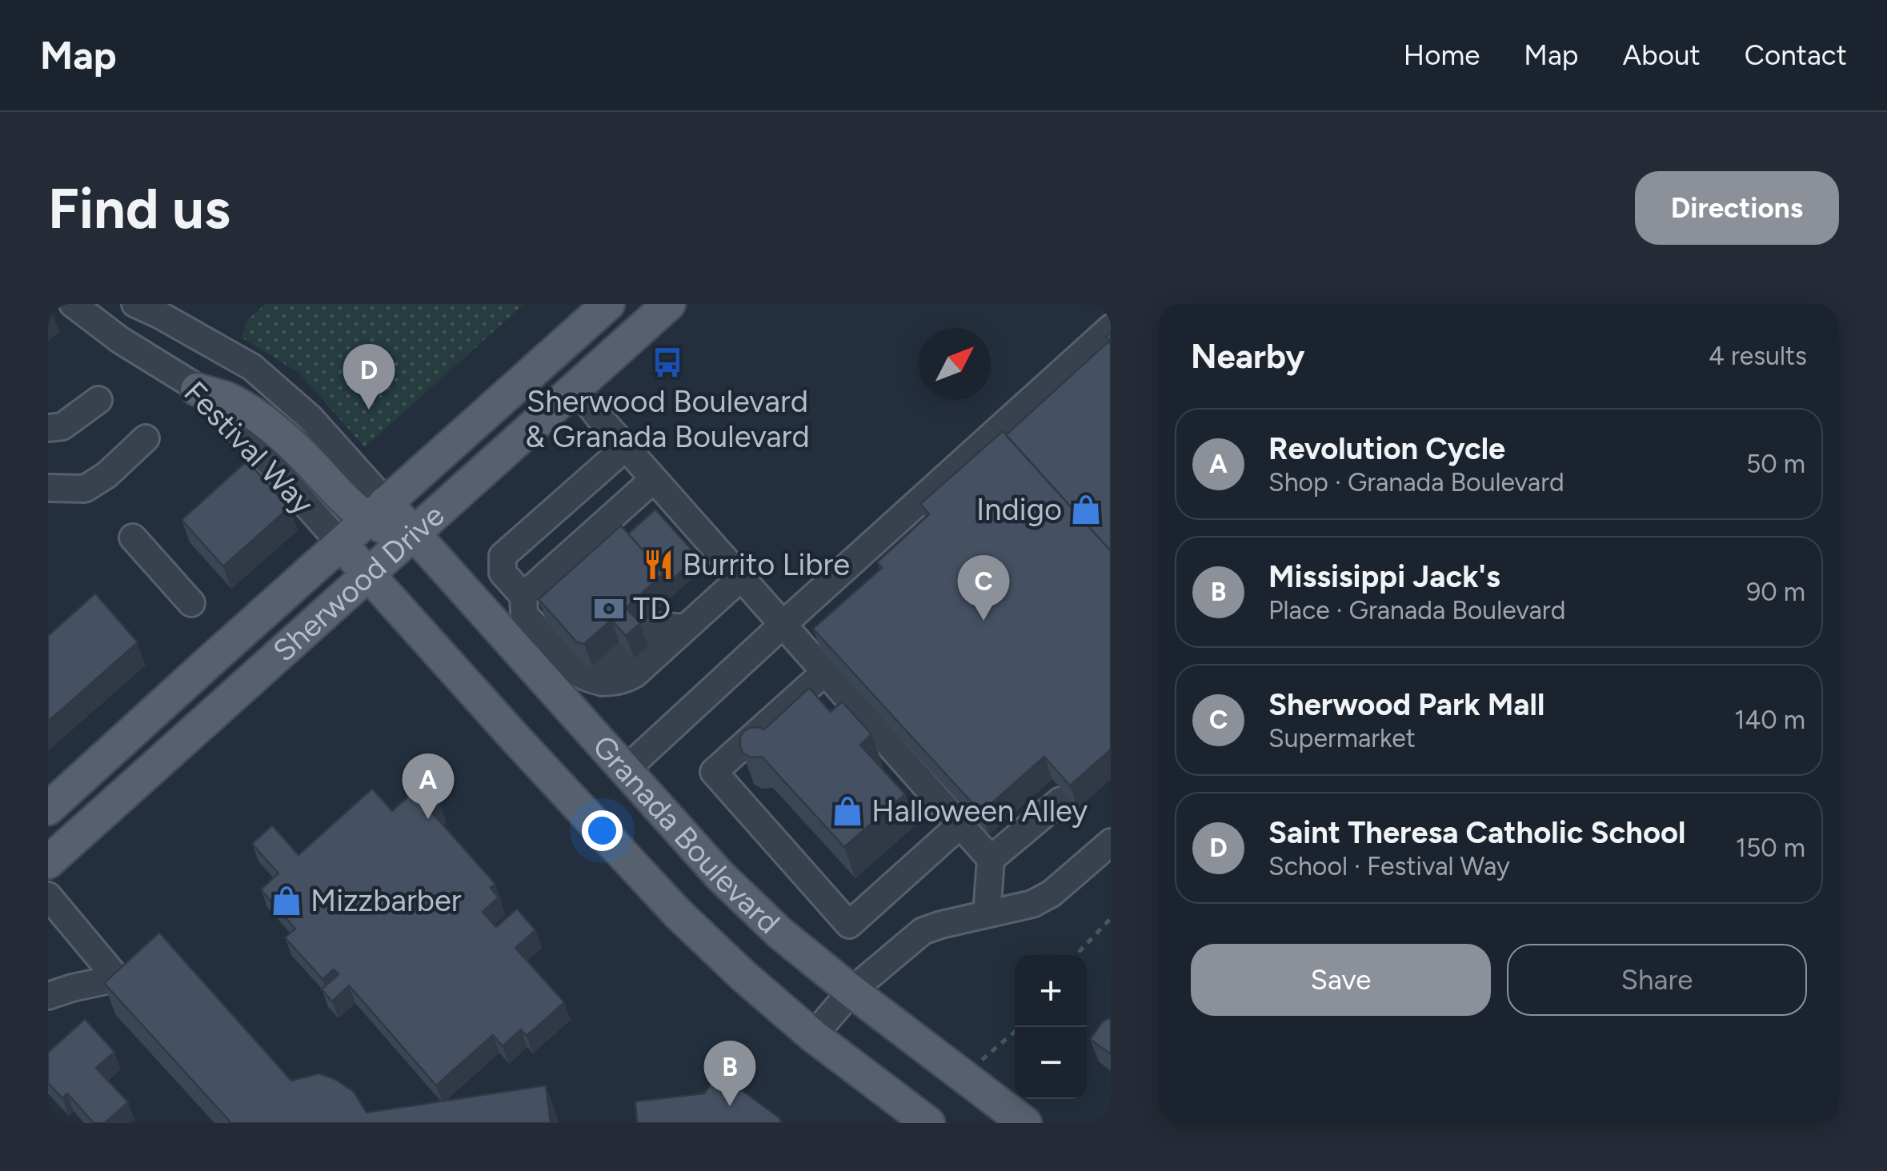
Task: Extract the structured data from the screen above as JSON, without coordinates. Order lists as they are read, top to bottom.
{
  "streets": {
    "main road": ["Sherwood Drive", "Granada Boulevard"],
    "street": ["Festival Way"]
  },
  "crossings": [
    ["Festival Way", "Sherwood Drive"],
    ["Festival Way", "Granada Boulevard"],
    ["Sherwood Drive", "Granada Boulevard"]
  ],
  "places": {
    "bus stop": ["Sherwood Boulevard & Granada Boulevard"],
    "shop": ["Indigo", "Halloween Alley", "Mizzbarber"],
    "restaurant": ["Burrito Libre"],
    "bank": ["TD"]
  },
  "north": "top right",
  "page": {
    "header": "Map",
    "nav": [
      "Home",
      "Map",
      "About",
      "Contact"
    ],
    "buttons": [
      "Directions",
      ["Save", "Share"]
    ],
    "title": "Find us",
    "heading": ["Nearby", "4 results"],
    "pins": [
      "D",
      "C",
      "A",
      "B"
    ],
    "list": [
      {
        "mark": "A",
        "name": "Revolution Cycle",
        "note": "Shop · Granada Boulevard",
        "value": "50 m"
      },
      {
        "mark": "B",
        "name": "Missisippi Jack's",
        "note": "Place · Granada Boulevard",
        "value": "90 m"
      },
      {
        "mark": "C",
        "name": "Sherwood Park Mall",
        "note": "Supermarket",
        "value": "140 m"
      },
      {
        "mark": "D",
        "name": "Saint Theresa Catholic School",
        "note": "School · Festival Way",
        "value": "150 m"
      }
    ],
    "map_buttons": ["+", "−"]
  }
}
